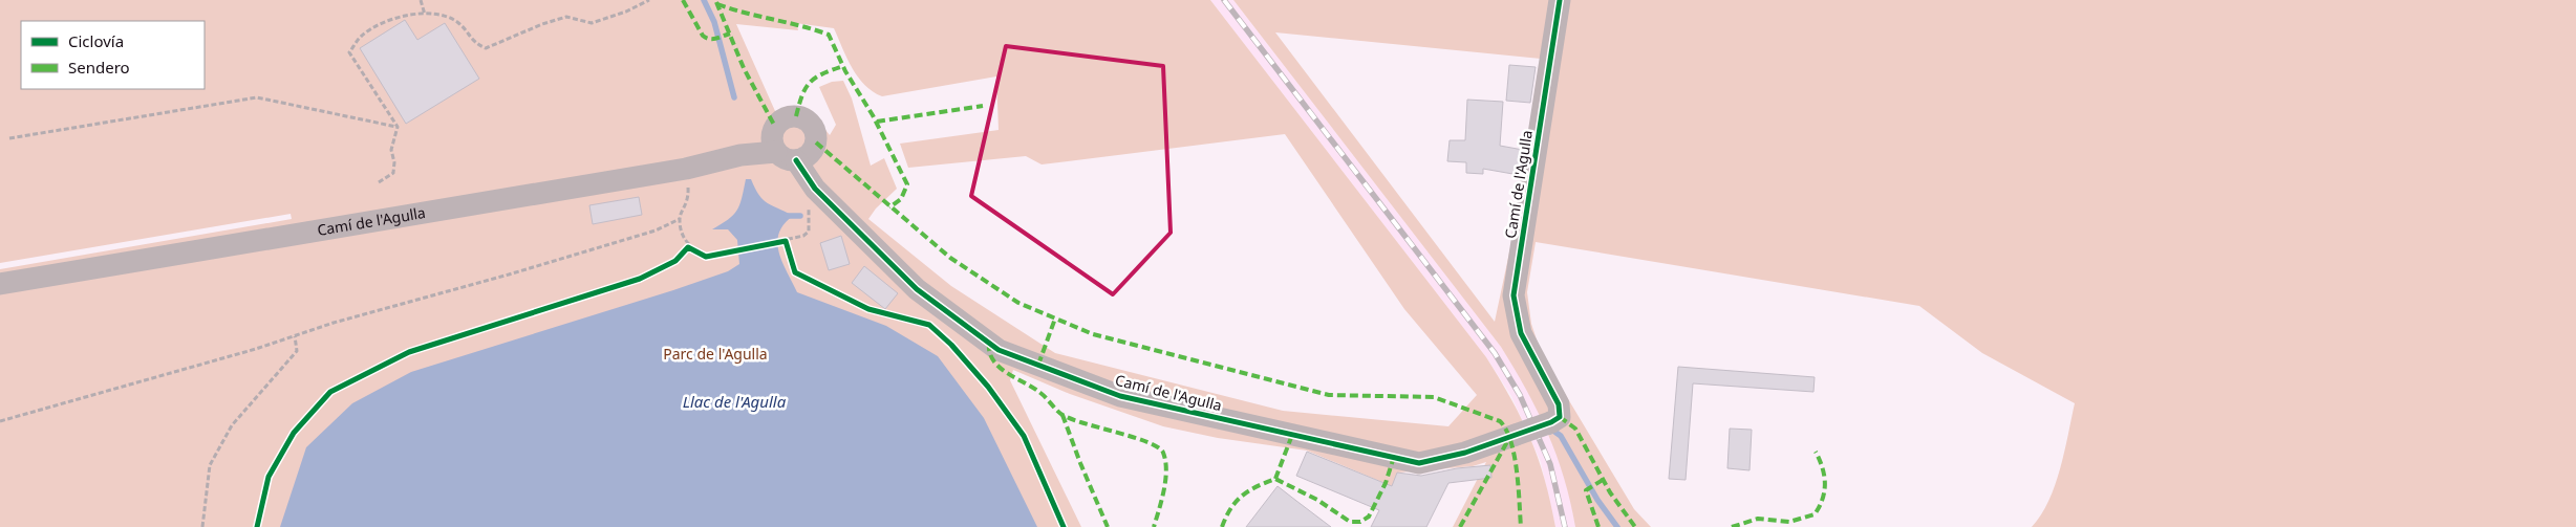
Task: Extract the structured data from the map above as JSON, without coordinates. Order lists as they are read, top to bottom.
{
  "streets": {
    "street": ["Camí de l'Agulla"]
  },
  "water": ["Llac de l'Agulla"],
  "parks": ["Parc de l'Agulla"],
  "legend": ["Ciclovía", "Sendero"]
}
